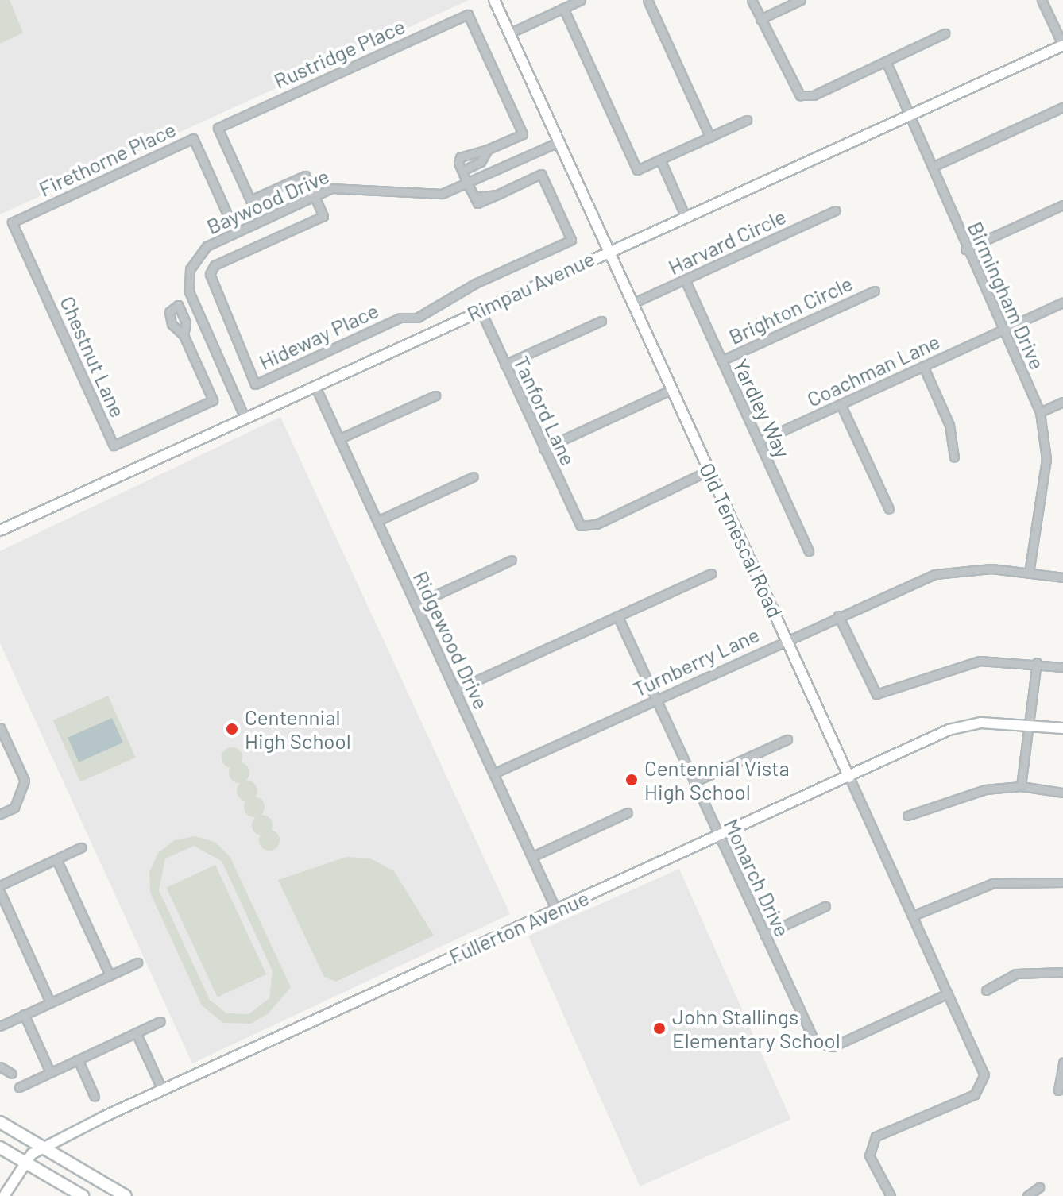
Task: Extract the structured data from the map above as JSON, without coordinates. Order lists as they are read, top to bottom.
{
  "streets": {
    "main road": ["Rimpau Avenue", "Old Temescal Road", "Fullerton Avenue"],
    "street": [
      "Rustridge Place",
      "Firethorne Place",
      "Baywood Drive",
      "Harvard Circle",
      "Birmingham Drive",
      "Brighton Circle",
      "Hideway Place",
      "Chestnut Lane",
      "Coachman Lane",
      "Yardley Way",
      "Tanford Lane",
      "Ridgewood Drive",
      "Turnberry Lane",
      "Monarch Drive"
    ]
  },
  "crossings": [
    ["Rustridge Place", "Baywood Drive"],
    ["Rustridge Place", "Hideway Place"],
    ["Firethorne Place", "Baywood Drive"],
    ["Firethorne Place", "Chestnut Lane"],
    ["Baywood Drive", "Rimpau Avenue"],
    ["Baywood Drive", "Hideway Place"],
    ["Baywood Drive", "Old Temescal Road"],
    ["Harvard Circle", "Yardley Way"],
    ["Harvard Circle", "Old Temescal Road"],
    ["Rimpau Avenue", "Birmingham Drive"],
    ["Rimpau Avenue", "Tanford Lane"],
    ["Rimpau Avenue", "Old Temescal Road"],
    ["Rimpau Avenue", "Ridgewood Drive"],
    ["Birmingham Drive", "Coachman Lane"],
    ["Birmingham Drive", "Turnberry Lane"],
    ["Brighton Circle", "Yardley Way"],
    ["Coachman Lane", "Yardley Way"],
    ["Tanford Lane", "Old Temescal Road"],
    ["Old Temescal Road", "Turnberry Lane"],
    ["Old Temescal Road", "Monarch Drive"],
    ["Old Temescal Road", "Fullerton Avenue"],
    ["Ridgewood Drive", "Turnberry Lane"],
    ["Ridgewood Drive", "Fullerton Avenue"],
    ["Turnberry Lane", "Monarch Drive"],
    ["Monarch Drive", "Fullerton Avenue"]
  ],
  "places": ["Centennial High School", "Centennial Vista High School", "John Stallings Elementary School"]
}
